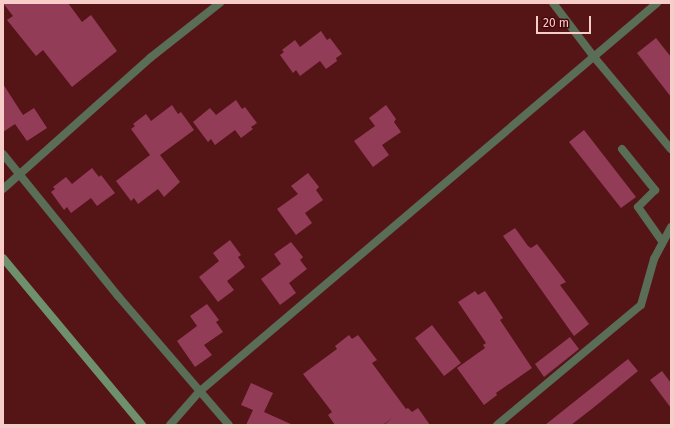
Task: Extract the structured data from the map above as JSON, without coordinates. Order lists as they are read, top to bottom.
{
  "scale_bar": "20 m"
}
